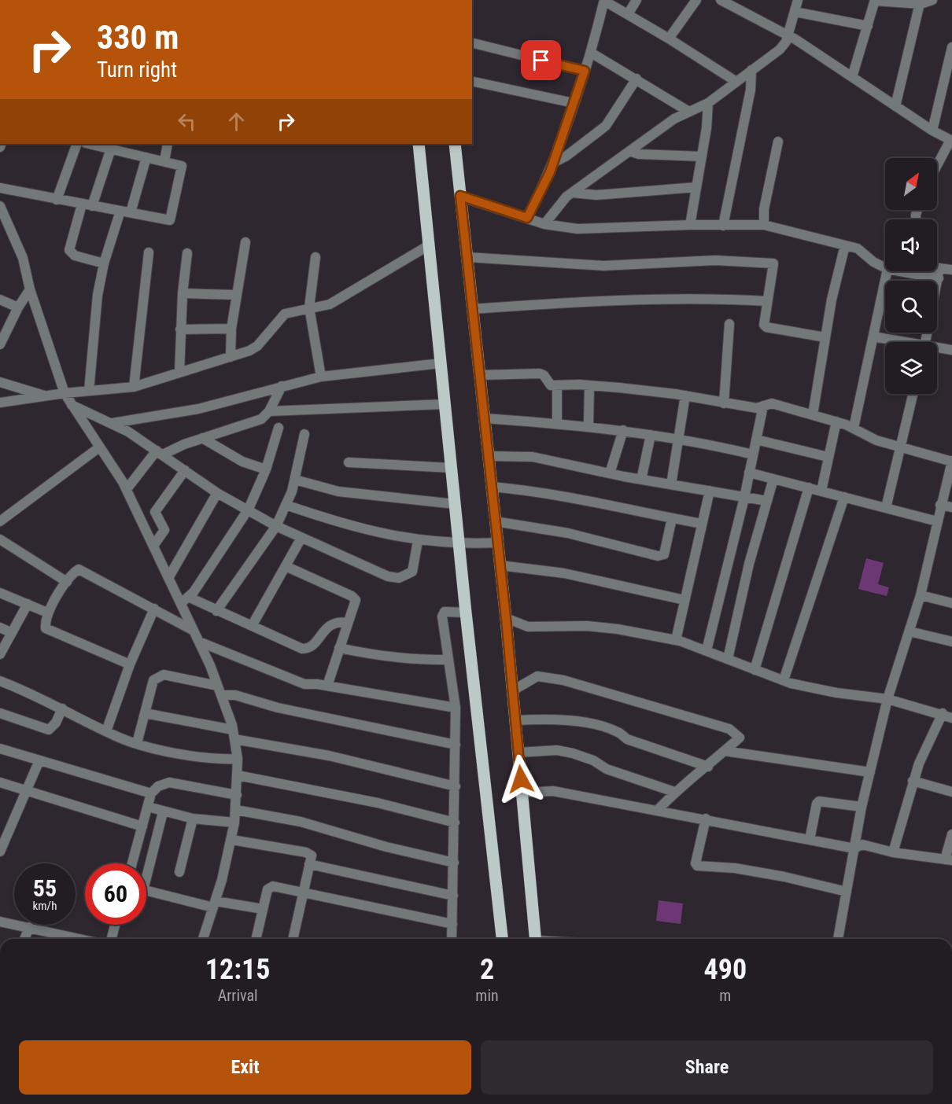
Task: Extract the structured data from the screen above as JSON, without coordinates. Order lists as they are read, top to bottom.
{
  "north": "top right",
  "page": {
    "turn": ["330 m", "Turn right"],
    "speed": "55 km/h",
    "limit": "60",
    "eta": [
      "12:15",
      "Arrival",
      "2",
      "min",
      "490",
      "m"
    ],
    "buttons": ["Exit", "Share"]
  }
}
